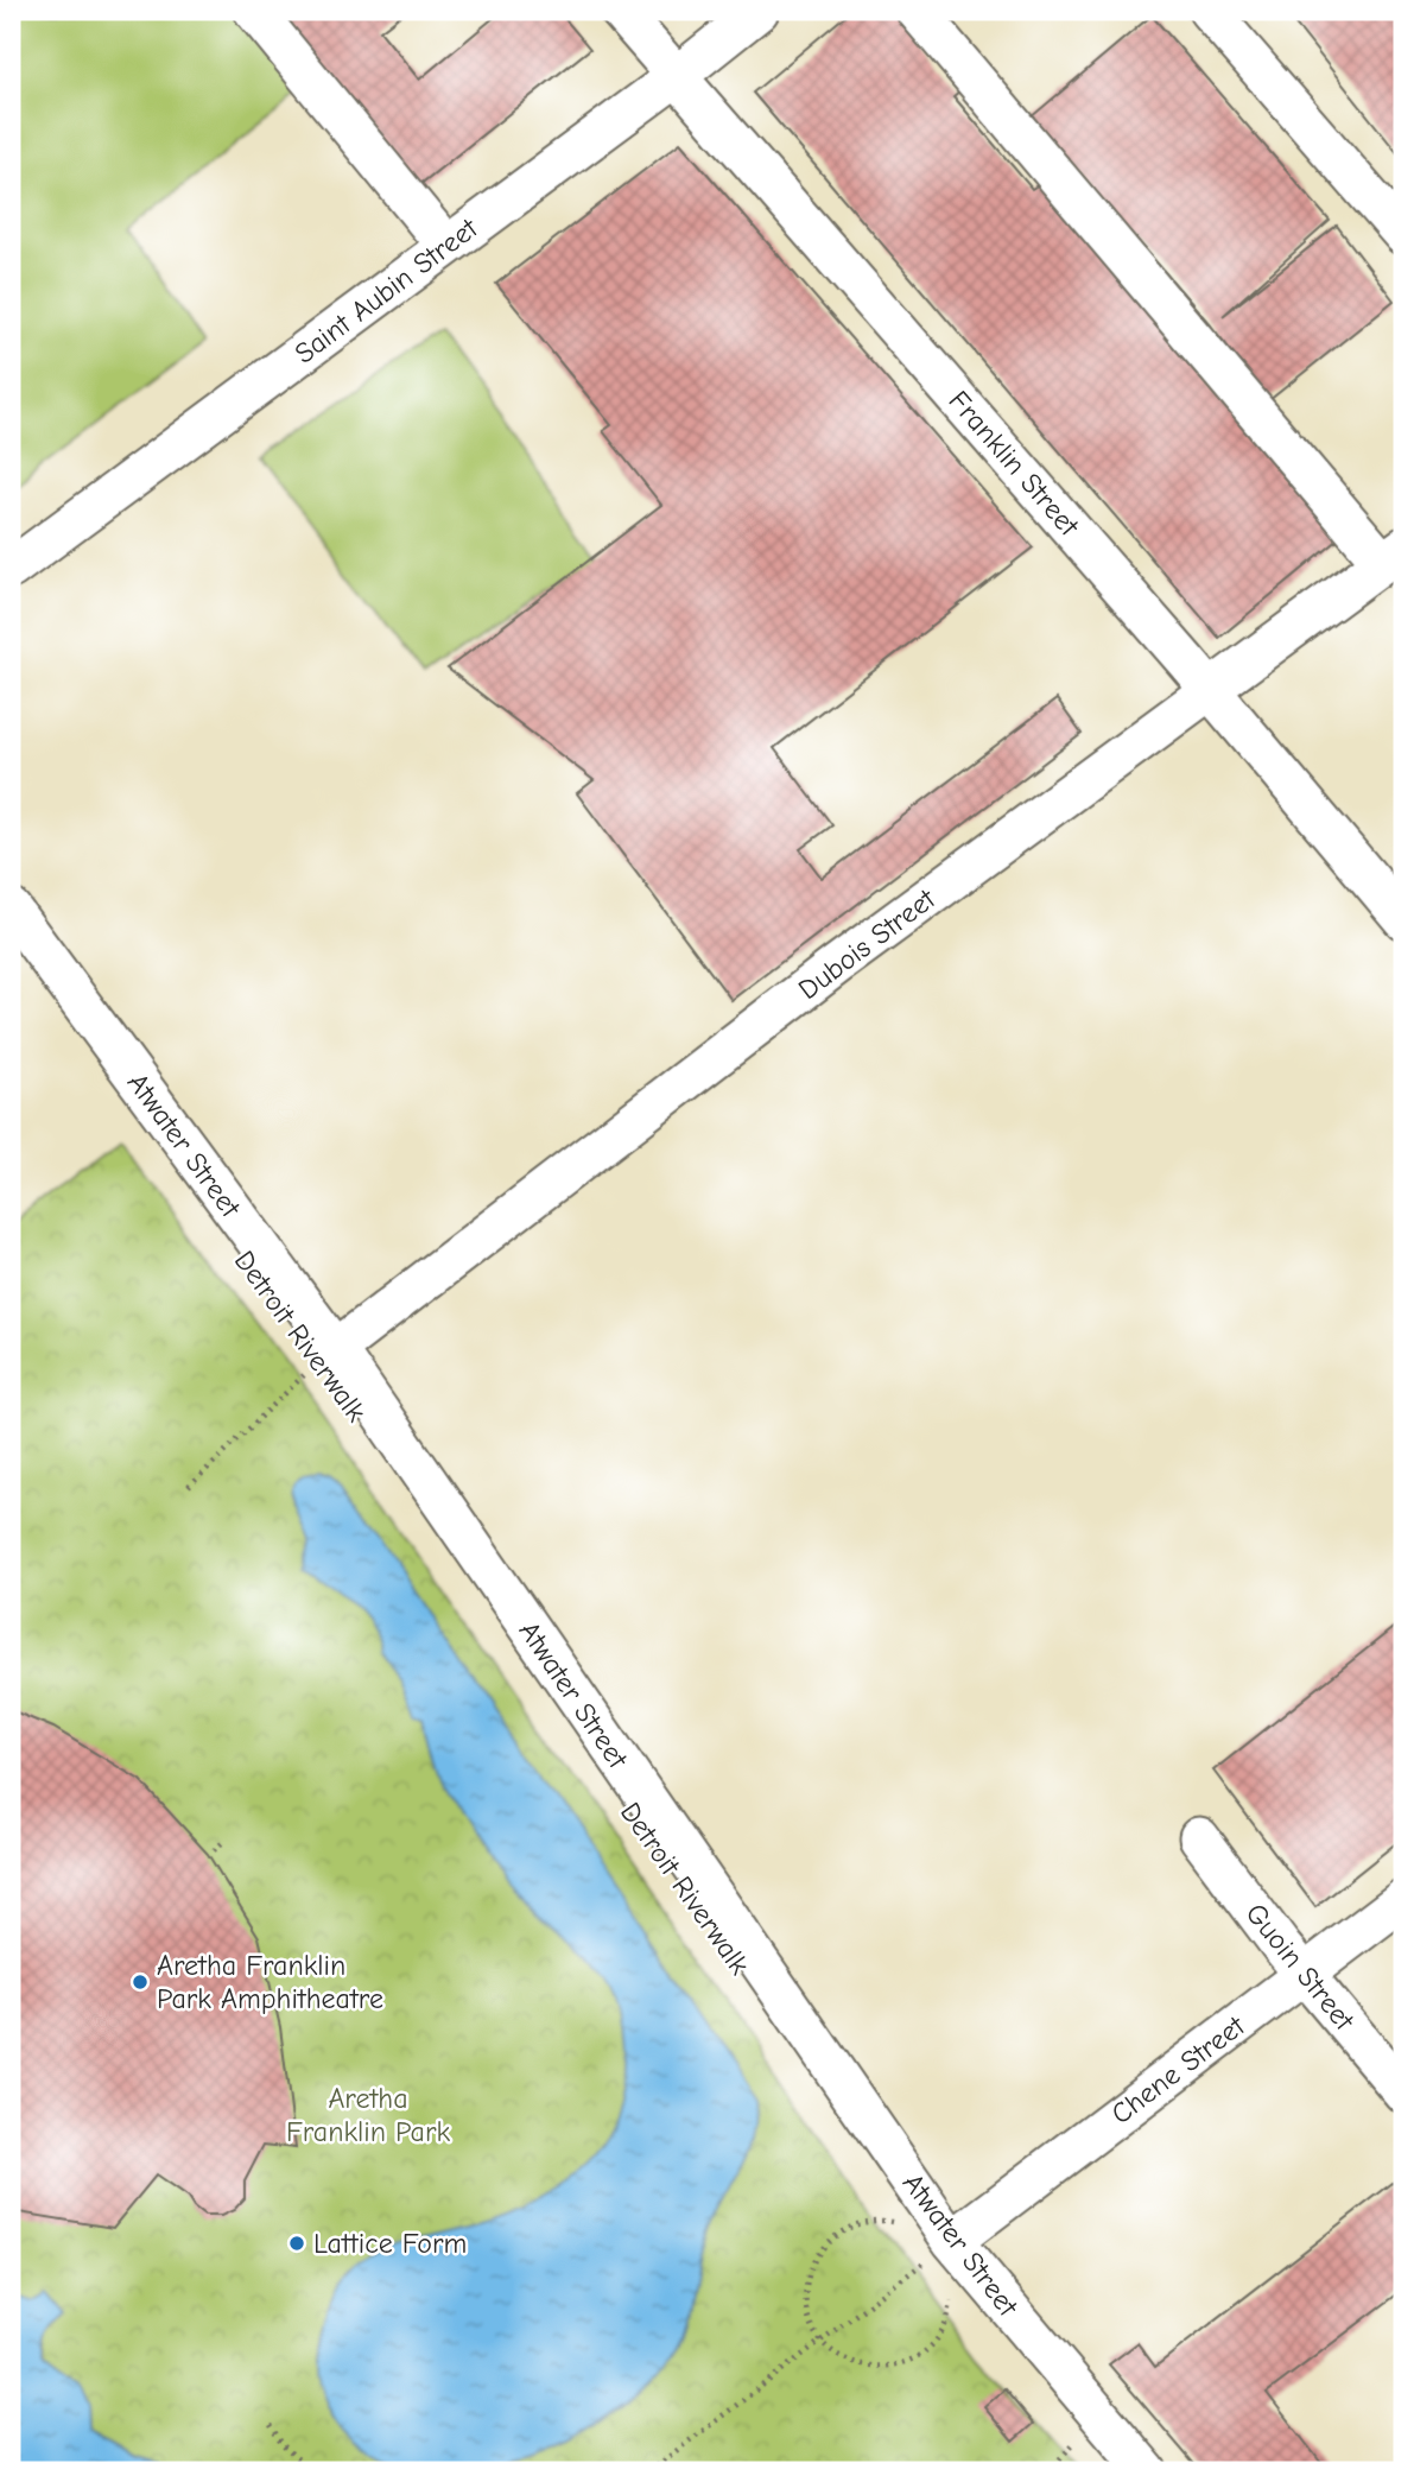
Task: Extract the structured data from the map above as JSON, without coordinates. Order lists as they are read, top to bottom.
{
  "streets": {
    "street": [
      "Saint Aubin Street",
      "Franklin Street",
      "Dubois Street",
      "Atwater Street",
      "Guoin Street",
      "Chene Street"
    ],
    "path": ["Detroit Riverwalk"]
  },
  "crossings": [
    ["Saint Aubin Street", "Franklin Street"],
    ["Franklin Street", "Dubois Street"],
    ["Dubois Street", "Atwater Street"],
    ["Atwater Street", "Chene Street"],
    ["Guoin Street", "Chene Street"]
  ],
  "parks": ["Aretha Franklin Park"],
  "places": ["Aretha Franklin Park Amphitheatre", "Lattice Form"]
}
